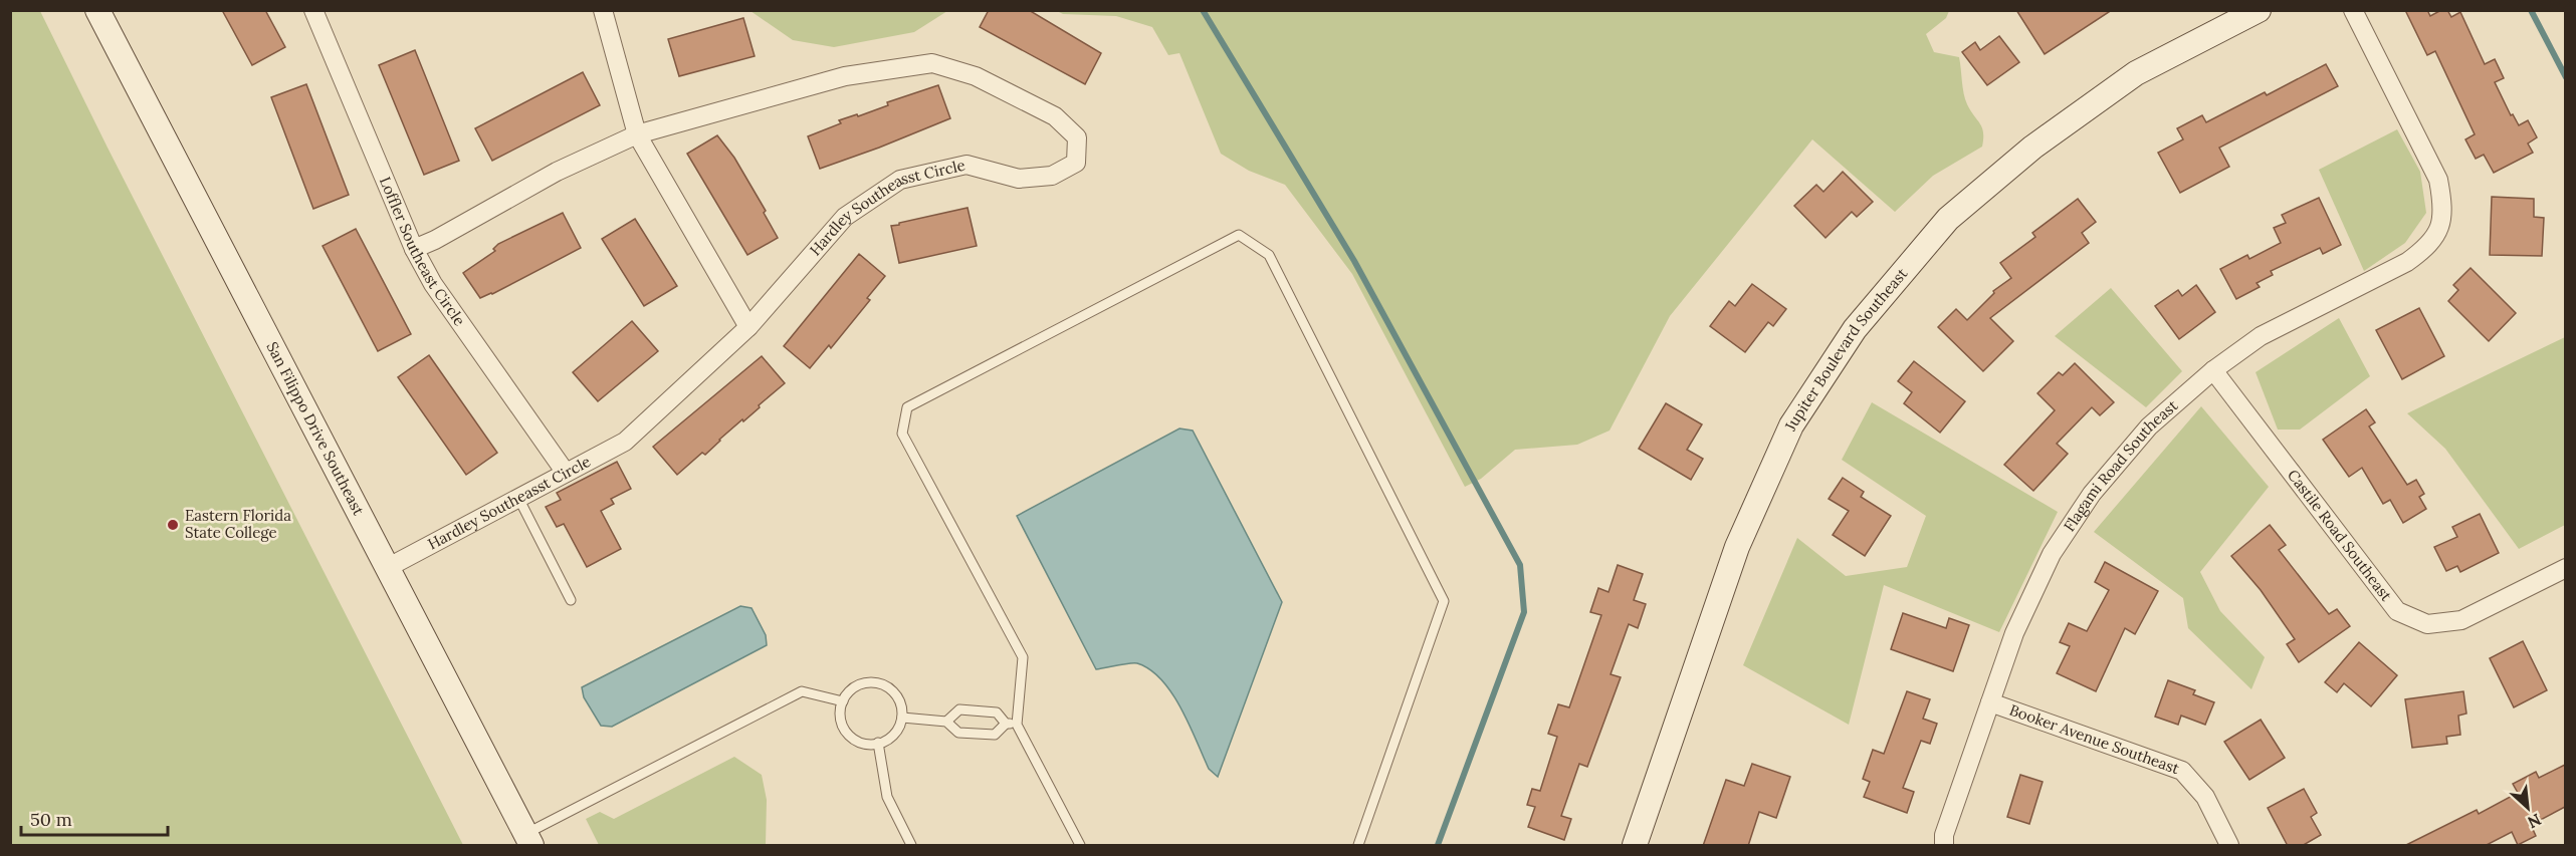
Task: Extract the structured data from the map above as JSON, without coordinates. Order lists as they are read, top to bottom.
{
  "streets": {
    "street": [
      "Hardley Southeasst Circle",
      "Loffler Southeast Circle",
      "Jupiter Boulevard Southeast",
      "San Filippo Drive Southeast",
      "Flagami Road Southeast",
      "Castile Road Southeast",
      "Booker Avenue Southeast"
    ]
  },
  "crossings": [
    ["Hardley Southeasst Circle", "Loffler Southeast Circle"],
    ["Hardley Southeasst Circle", "San Filippo Drive Southeast"],
    ["Flagami Road Southeast", "Castile Road Southeast"],
    ["Flagami Road Southeast", "Booker Avenue Southeast"]
  ],
  "places": ["Eastern Florida State College"],
  "scale_bar": "50 m",
  "north": "bottom right"
}
